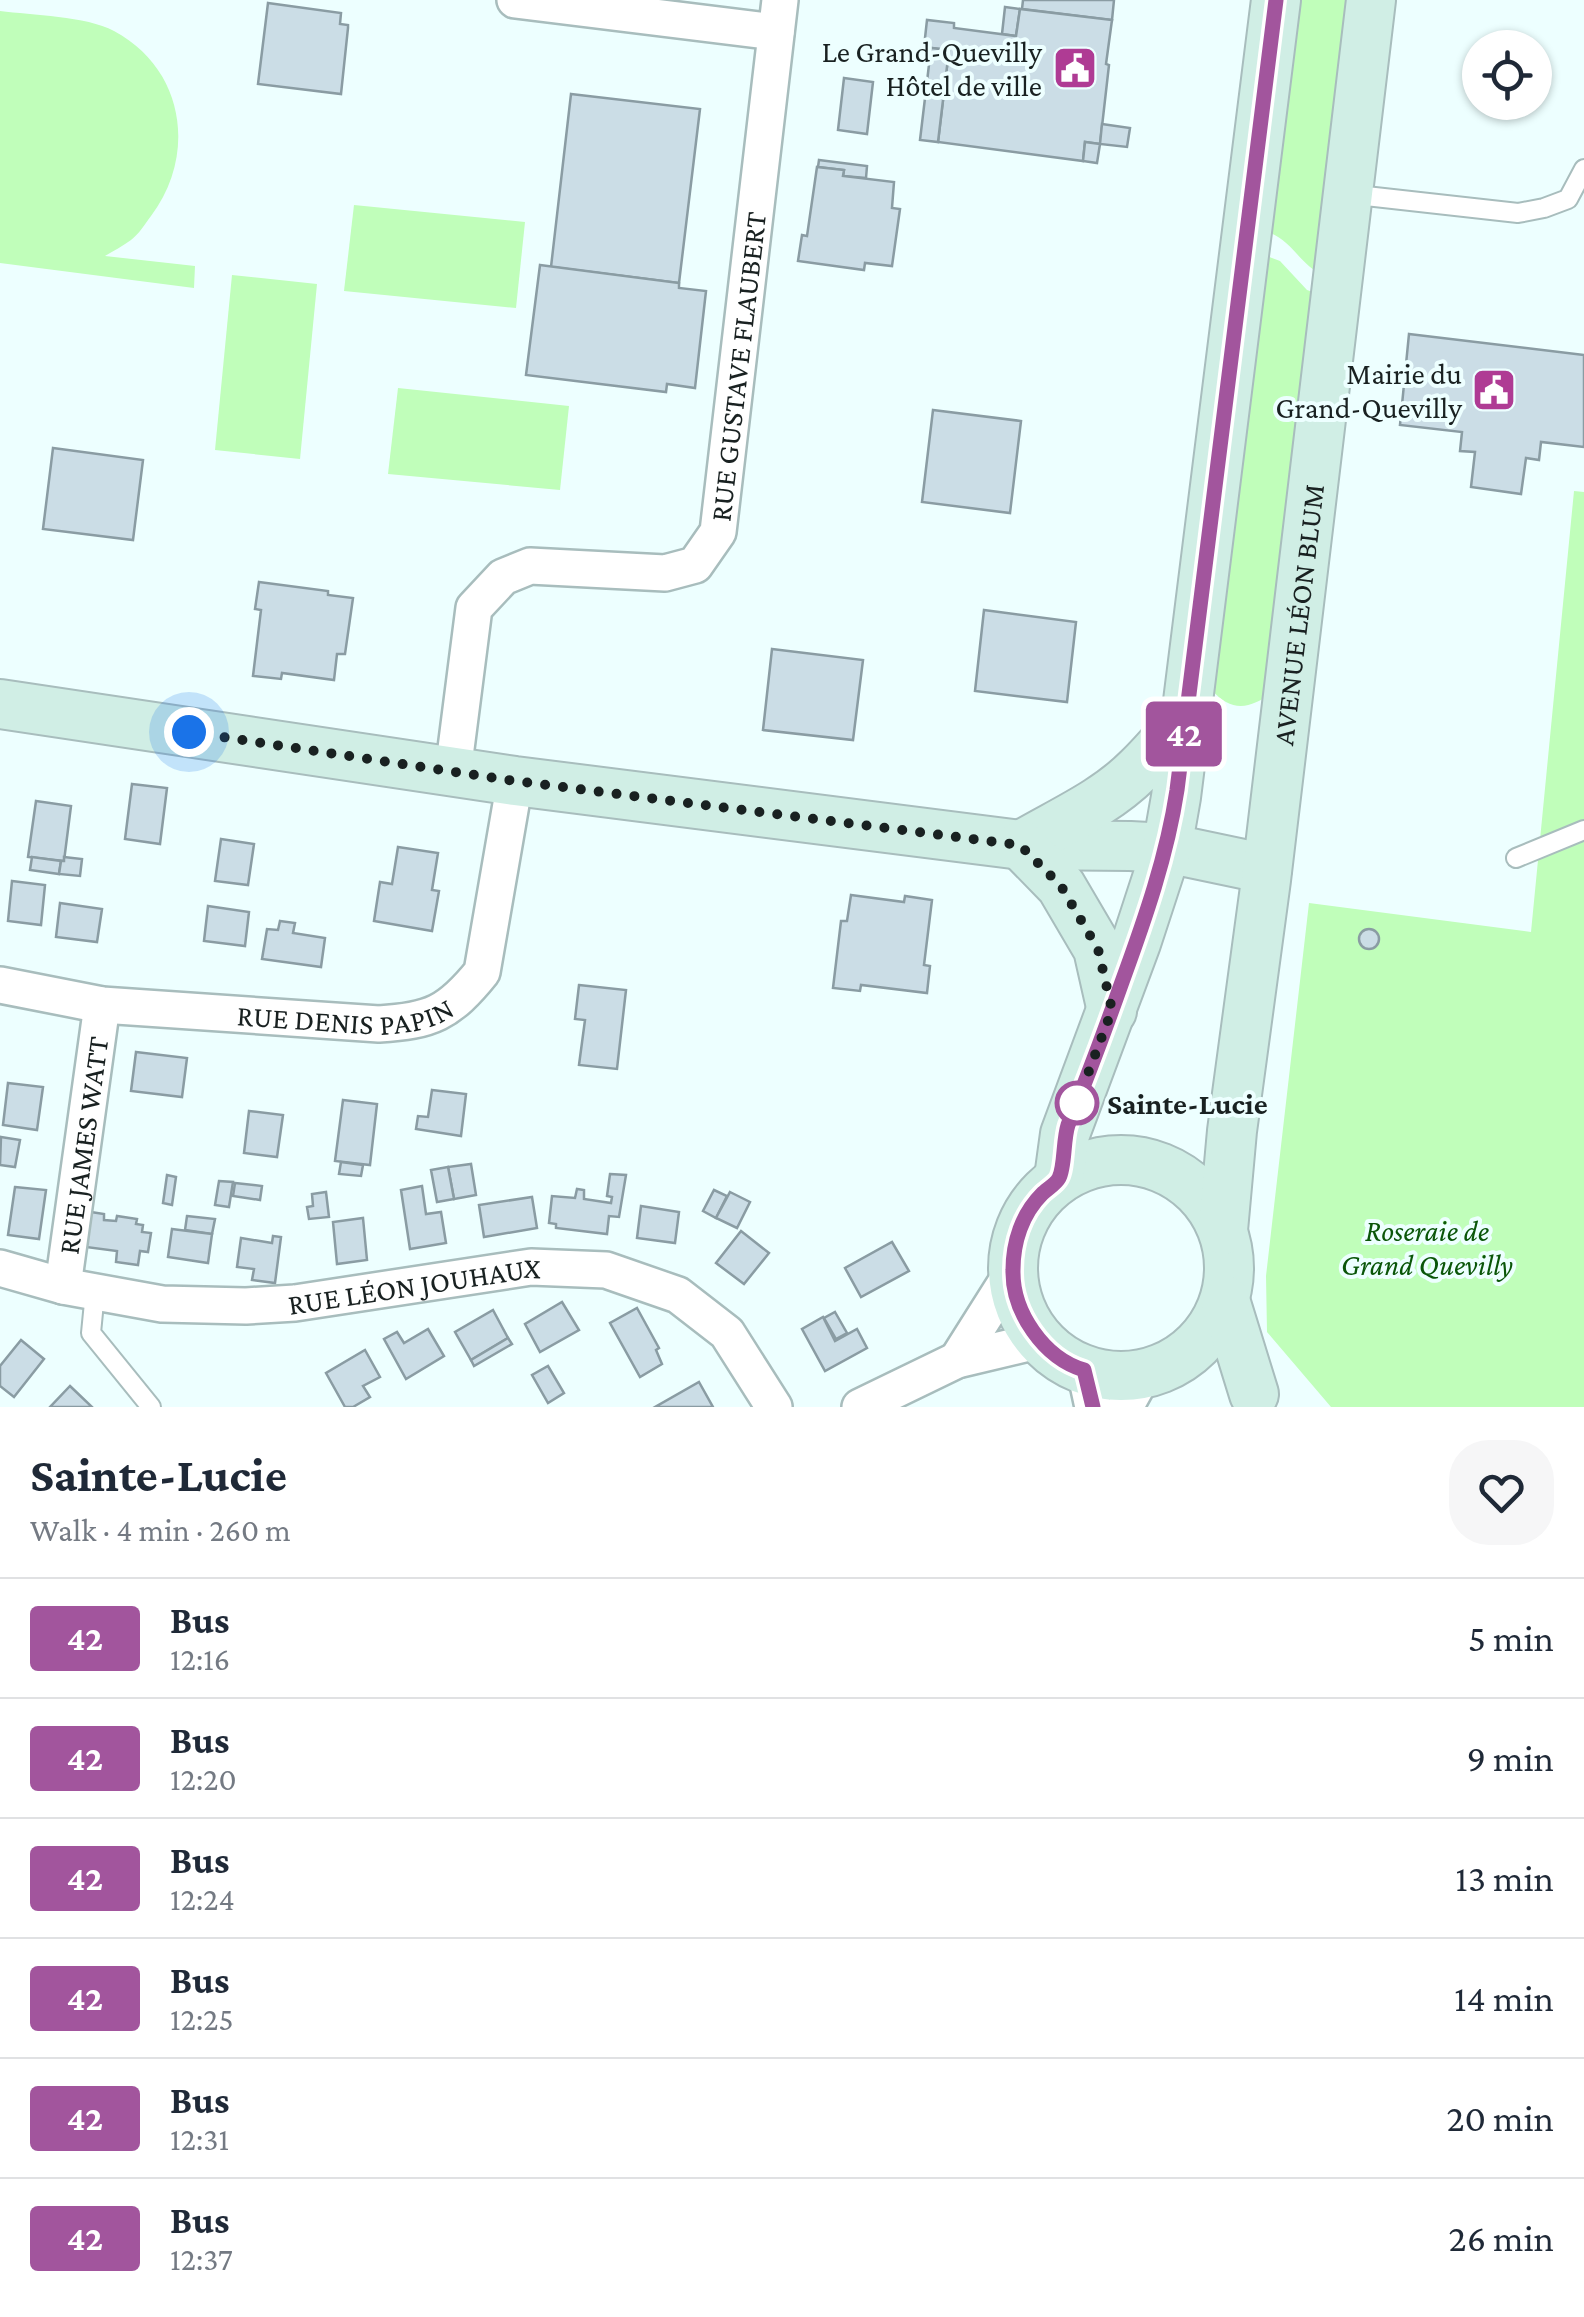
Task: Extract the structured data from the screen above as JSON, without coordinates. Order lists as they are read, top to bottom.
{
  "streets": {
    "street": [
      "RUE GUSTAVE FLAUBERT",
      "AVENUE LÉON BLUM",
      "RUE DENIS PAPIN",
      "RUE JAMES WATT",
      "RUE LÉON JOUHAUX"
    ]
  },
  "crossings": [
    ["RUE DENIS PAPIN", "RUE JAMES WATT"],
    ["RUE JAMES WATT", "RUE LÉON JOUHAUX"]
  ],
  "parks": ["Roseraie de Grand Quevilly"],
  "places": {
    "public building": ["Le Grand-Quevilly Hôtel de ville", "Mairie du Grand-Quevilly"],
    "other": ["Sainte-Lucie"]
  },
  "lines": ["bus line 42"],
  "page": {
    "on_map": "42",
    "heading": ["Sainte-Lucie", "Walk · 4 min · 260 m"],
    "list": [
      {
        "mark": "42",
        "name": "Bus",
        "note": "12:16",
        "value": "5 min"
      },
      {
        "mark": "42",
        "name": "Bus",
        "note": "12:20",
        "value": "9 min"
      },
      {
        "mark": "42",
        "name": "Bus",
        "note": "12:24",
        "value": "13 min"
      },
      {
        "mark": "42",
        "name": "Bus",
        "note": "12:25",
        "value": "14 min"
      },
      {
        "mark": "42",
        "name": "Bus",
        "note": "12:31",
        "value": "20 min"
      },
      {
        "mark": "42",
        "name": "Bus",
        "note": "12:37",
        "value": "26 min"
      }
    ]
  }
}
